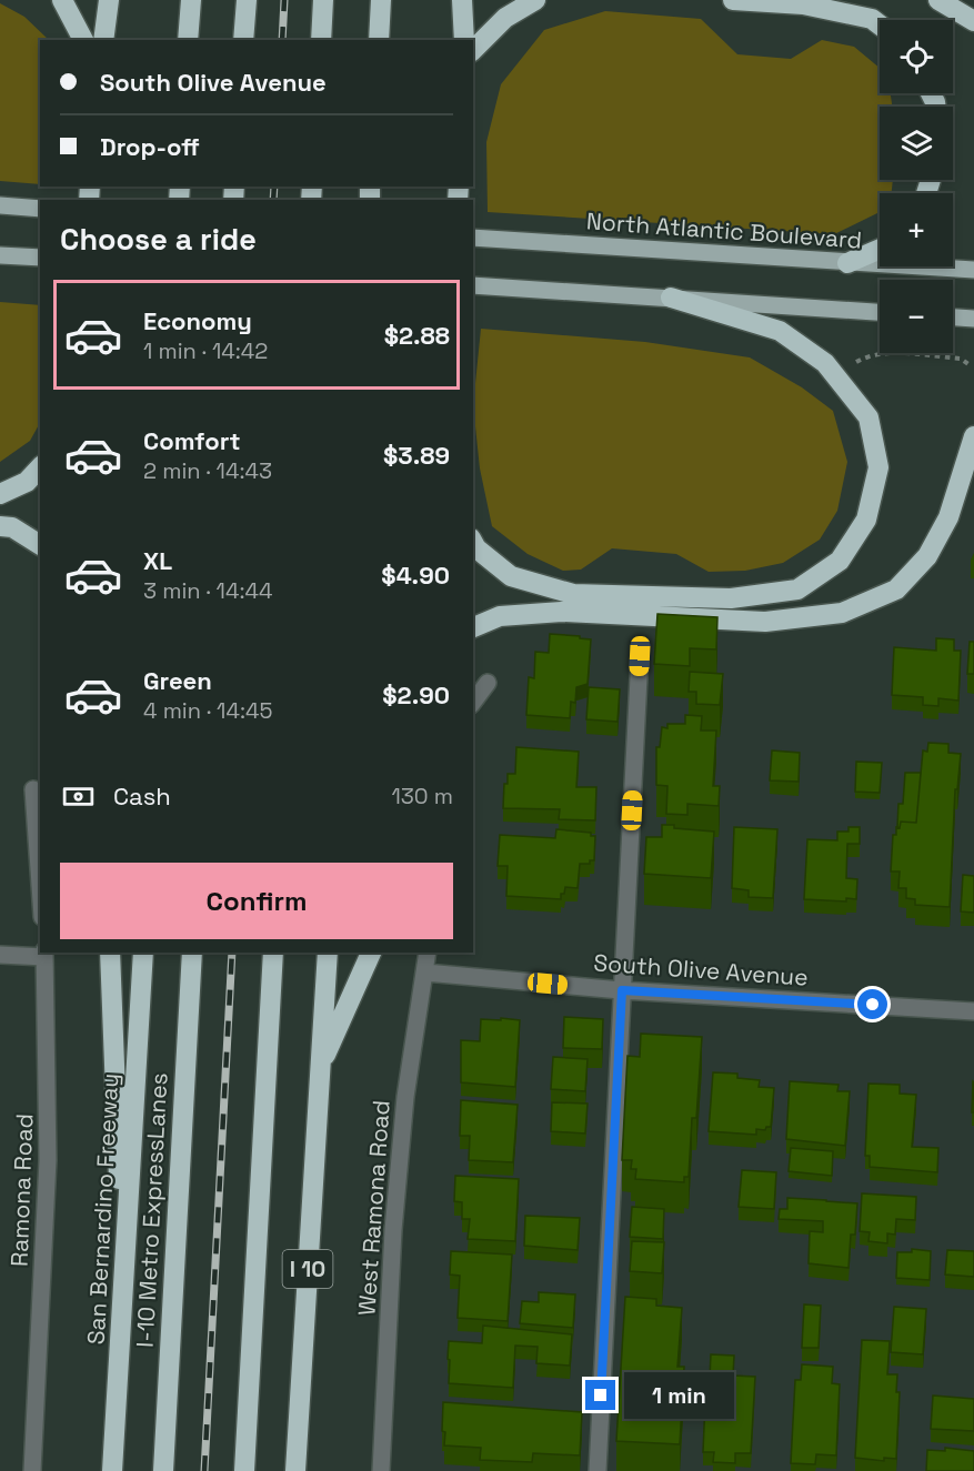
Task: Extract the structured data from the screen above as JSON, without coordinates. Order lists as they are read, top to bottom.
{
  "streets": {
    "highway": ["San Bernardino Freeway", "I-10 Metro ExpressLanes", "I 10"],
    "main road": ["North Atlantic Boulevard"],
    "street": ["South Olive Avenue", "Ramona Road", "West Ramona Road"]
  },
  "crossings": [
    ["South Olive Avenue", "West Ramona Road"]
  ],
  "page": {
    "map_buttons": ["+", "−"],
    "banner": ["South Olive Avenue", "Drop-off"],
    "heading": "Choose a ride",
    "list": [
      {
        "name": "Economy",
        "note": "1 min · 14:42",
        "value": "$2.88"
      },
      {
        "name": "Comfort",
        "note": "2 min · 14:43",
        "value": "$3.89"
      },
      {
        "name": "XL",
        "note": "3 min · 14:44",
        "value": "$4.90"
      },
      {
        "name": "Green",
        "note": "4 min · 14:45",
        "value": "$2.90"
      }
    ],
    "pay": ["Cash", "130 m"],
    "buttons": "Confirm",
    "bubble": "1 min"
  }
}
